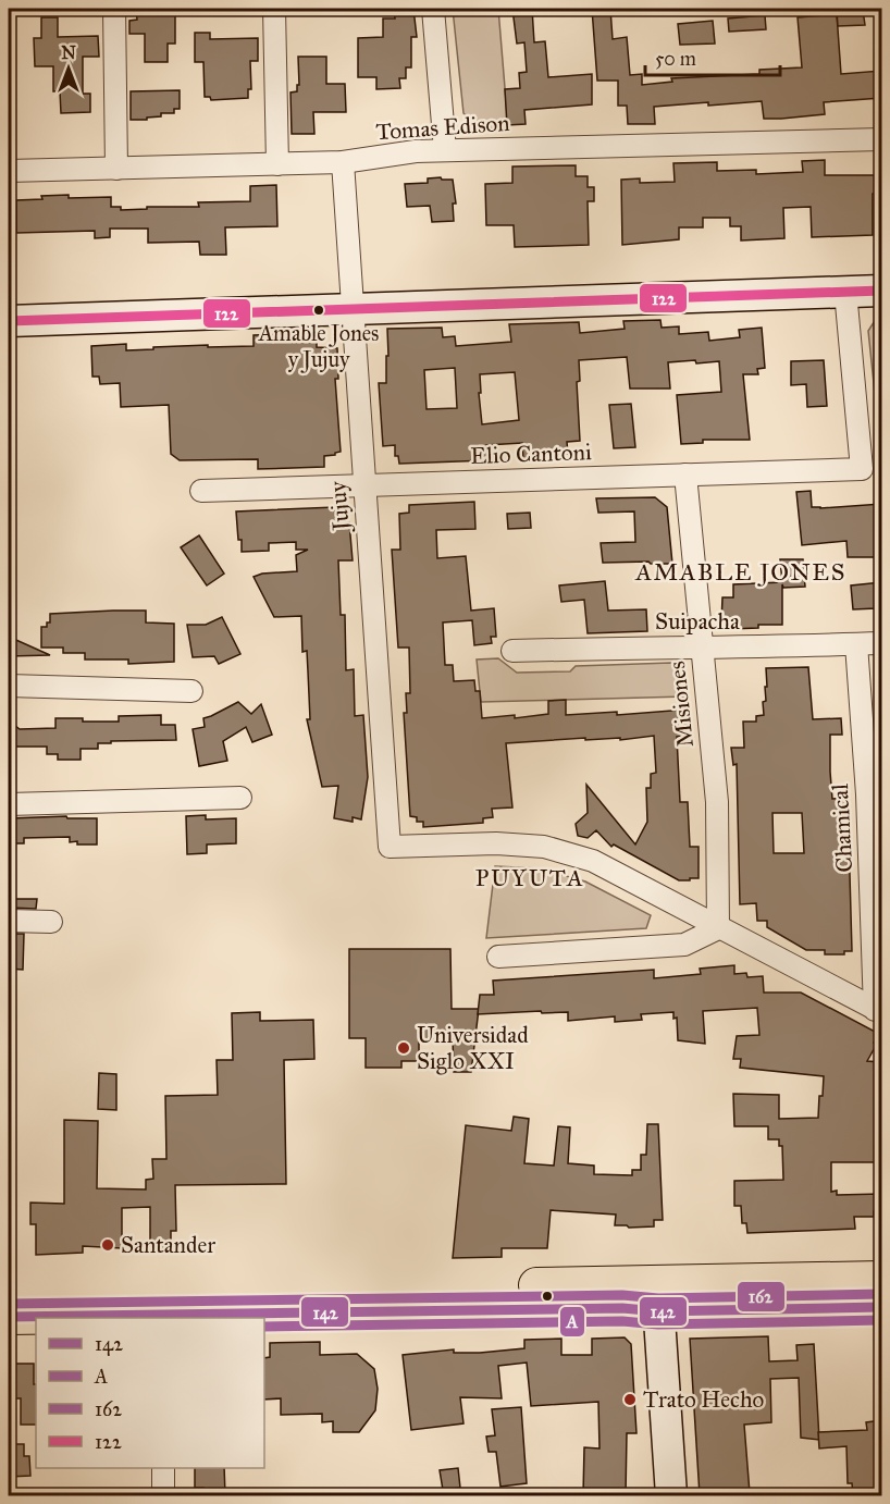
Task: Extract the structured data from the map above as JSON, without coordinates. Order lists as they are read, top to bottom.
{
  "streets": {
    "street": [
      "Tomas Edison",
      "Elio Cantoni",
      "Jujuy",
      "Suipacha",
      "Misiones",
      "Chamical"
    ]
  },
  "crossings": [
    ["Tomas Edison", "Jujuy"],
    ["Elio Cantoni", "Jujuy"],
    ["Elio Cantoni", "Misiones"],
    ["Jujuy", "Misiones"],
    ["Suipacha", "Misiones"],
    ["Suipacha", "Chamical"]
  ],
  "districts": ["AMABLE JONES", "PUYUTA"],
  "places": [
    "Amable Jones y Jujuy",
    "Universidad Siglo XXI",
    "Santander",
    "Trato Hecho"
  ],
  "lines": [
    "transit line 122",
    "transit line 162",
    "transit line 142",
    "transit line A"
  ],
  "legend": [
    "142",
    "A",
    "162",
    "122"
  ],
  "scale_bar": "50 m",
  "north": "top"
}
